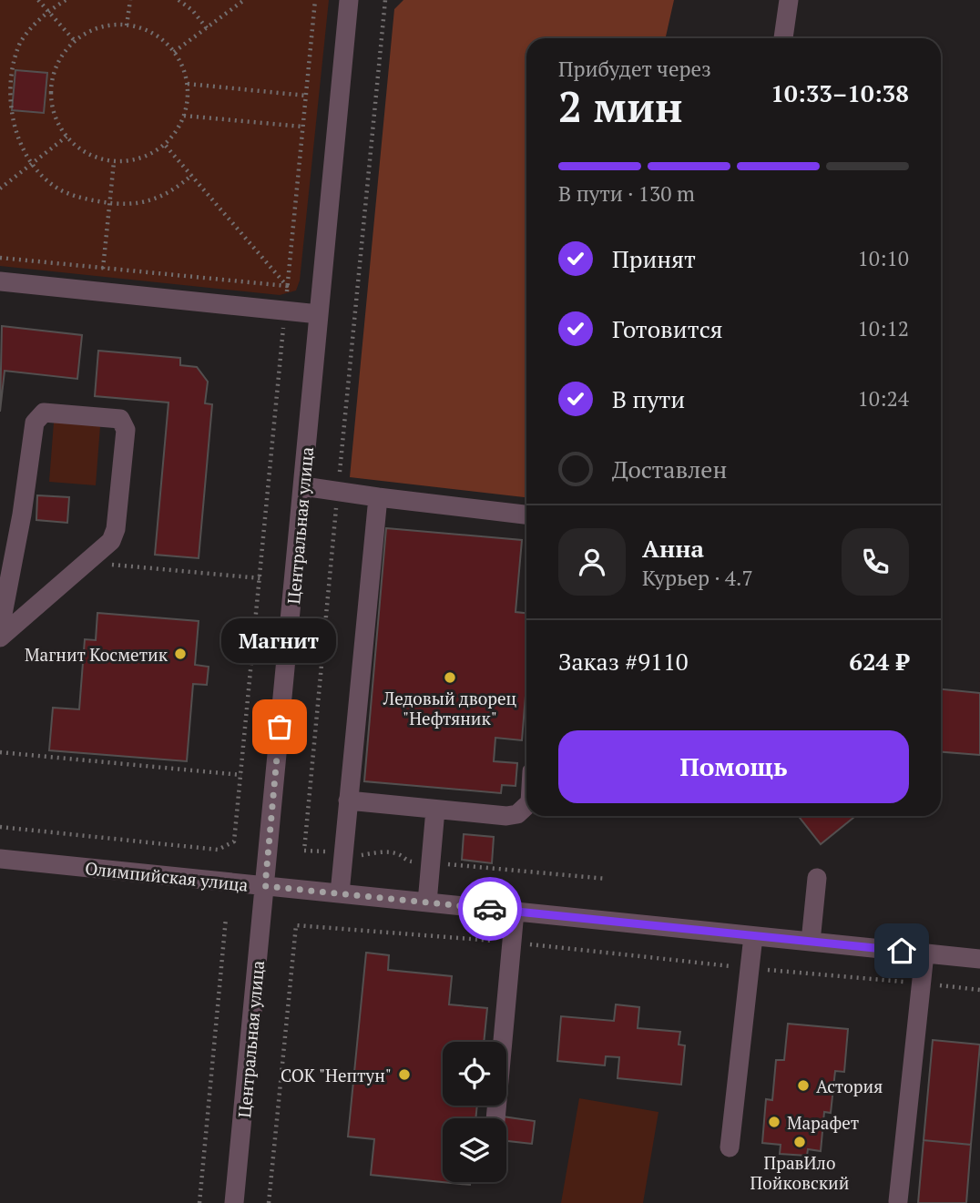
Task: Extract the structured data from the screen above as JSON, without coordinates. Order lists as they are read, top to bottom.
{
  "streets": {
    "street": ["Центральная улица", "Олимпийская улица"]
  },
  "crossings": [
    ["Центральная улица", "Олимпийская улица"]
  ],
  "places": [
    "Магнит Косметик",
    "Ледовый дворец \"Нефтяник\"",
    "Магнит",
    "СОК \"Нептун\"",
    "Астория",
    "Марафет",
    "ПравИло Пойковский"
  ],
  "page": {
    "heading": ["2 мин", "Прибудет через", "10:33–10:38"],
    "panel": [
      "Анна",
      "Курьер · 4.7",
      "Заказ #9110",
      "624 ₽"
    ],
    "bar": "В пути · 130 m",
    "list": [
      ["Принят", "10:10"],
      ["Готовится", "10:12"],
      ["В пути", "10:24"],
      "Доставлен"
    ],
    "bubble": "Магнит",
    "buttons": "Помощь"
  }
}
